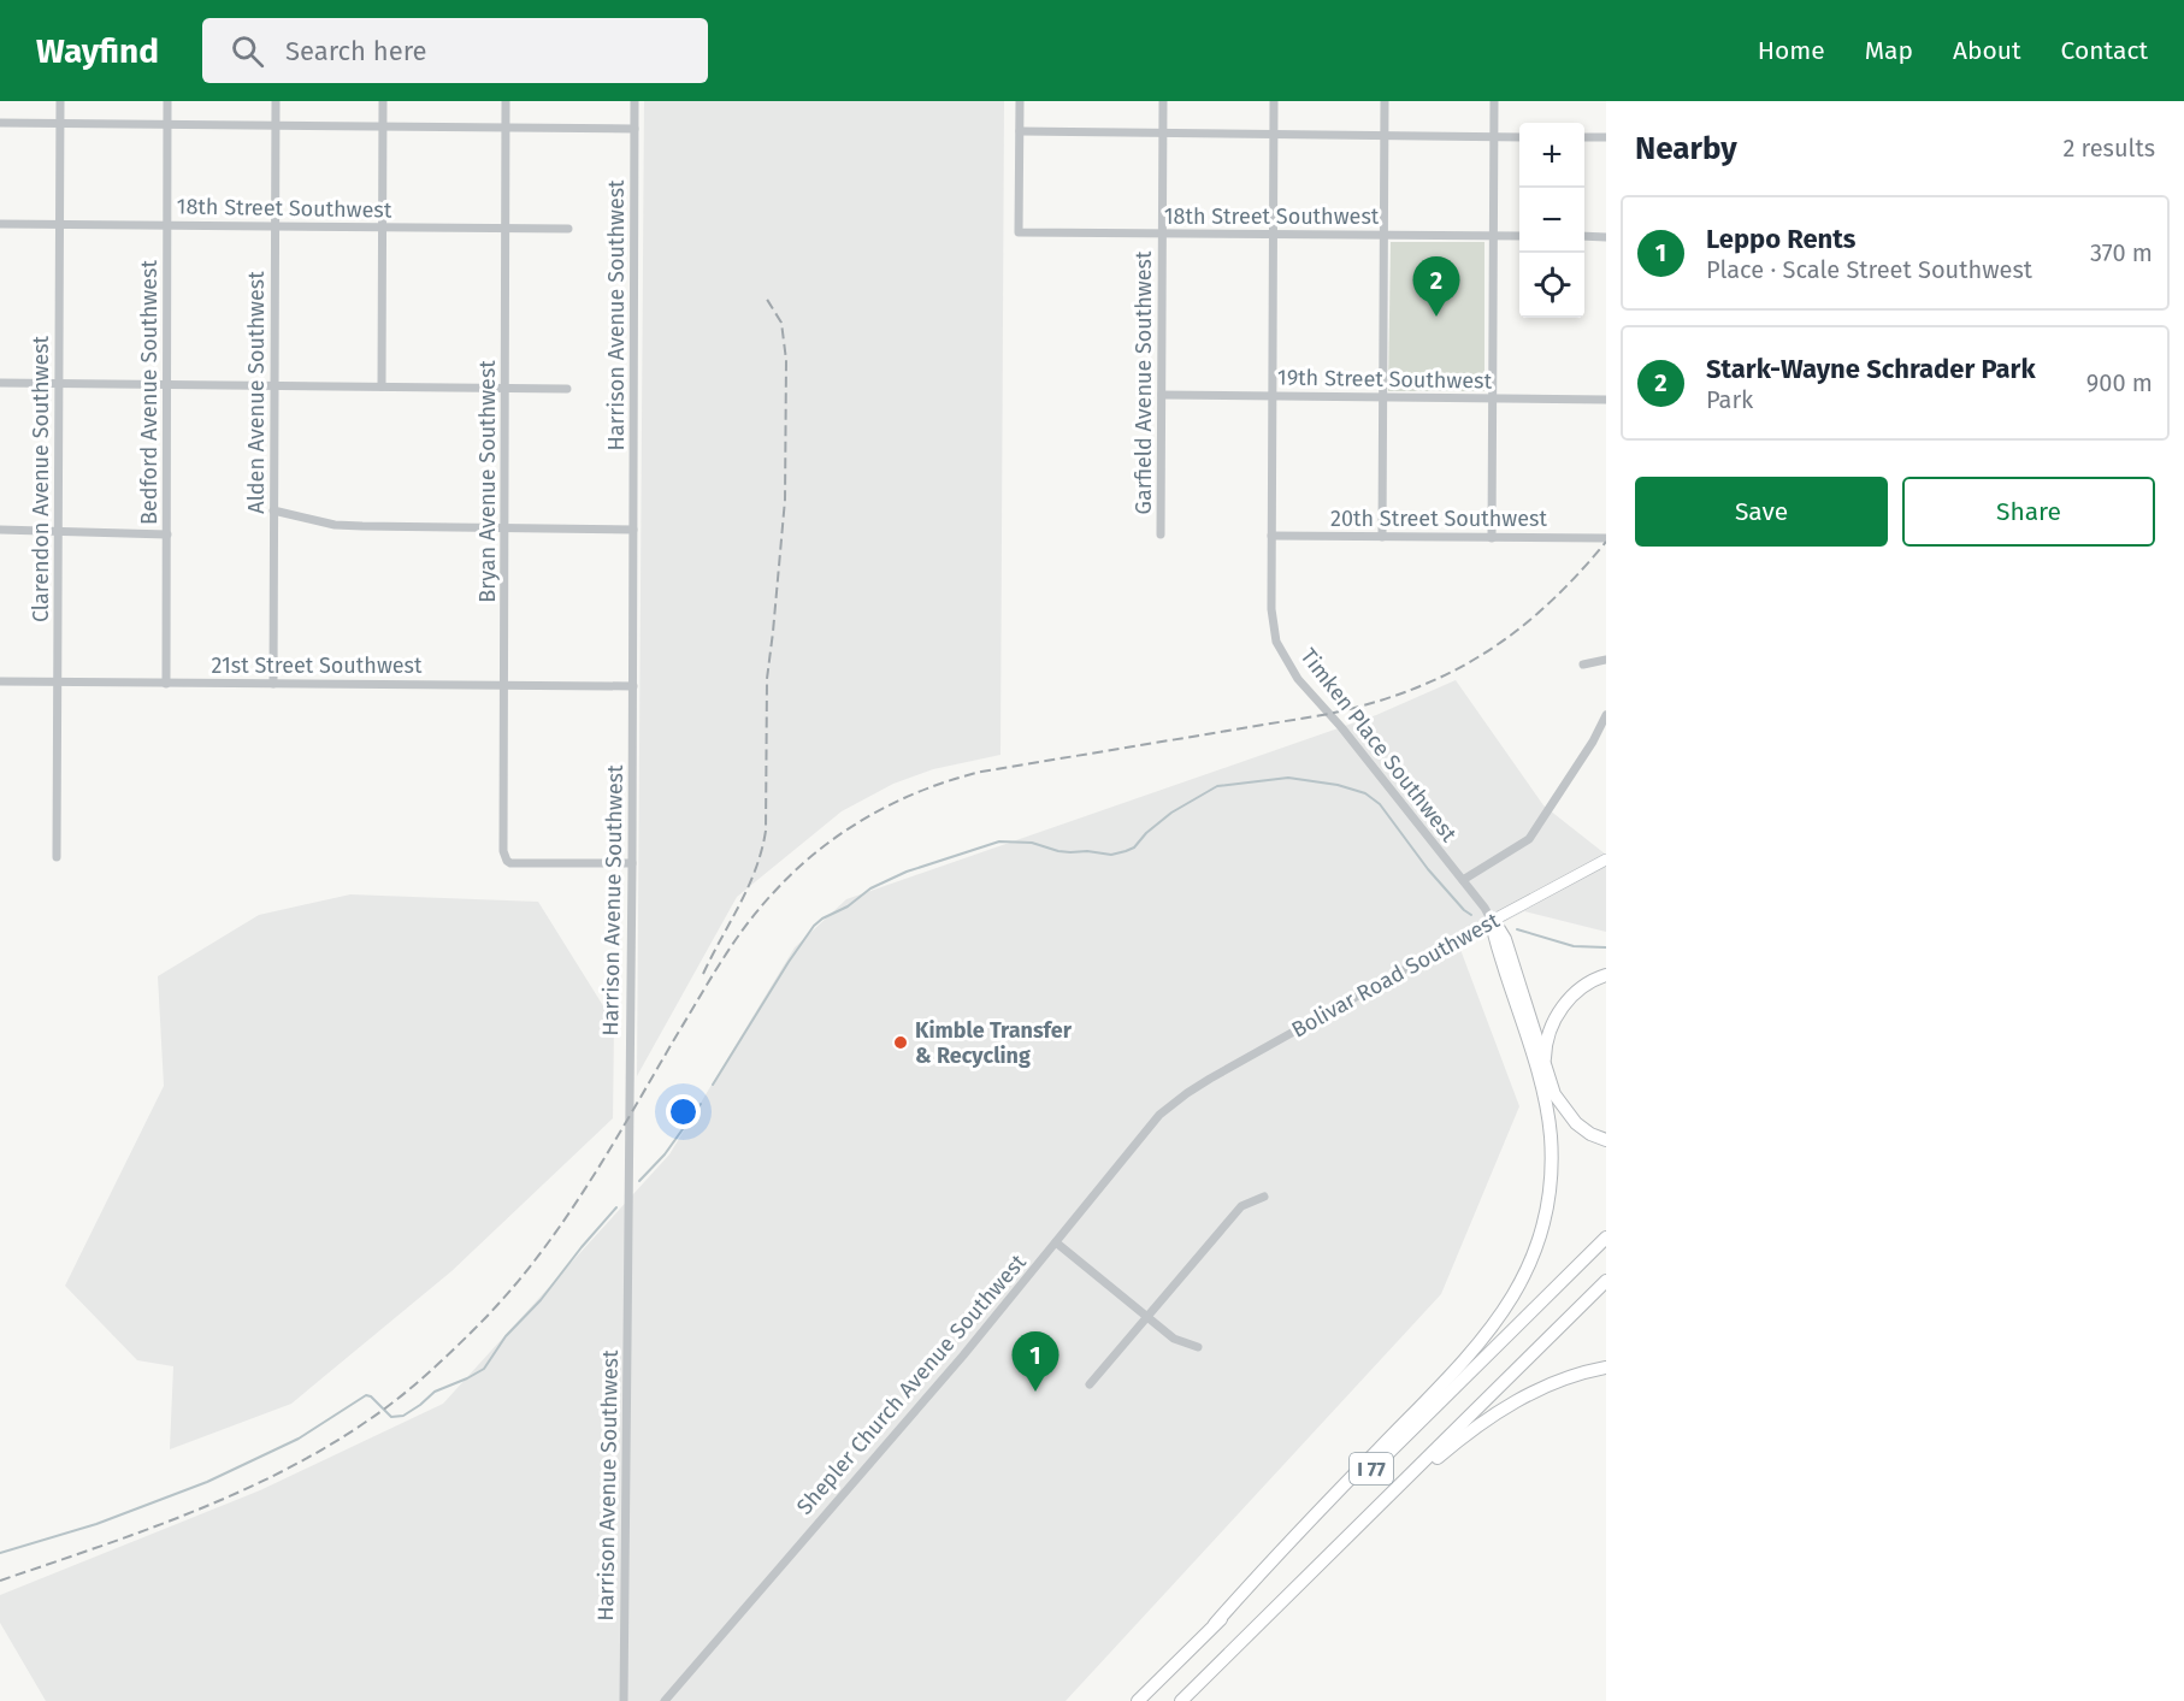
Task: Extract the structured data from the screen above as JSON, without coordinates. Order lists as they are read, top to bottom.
{
  "streets": {
    "highway": ["I 77"],
    "main road": ["Bolivar Road Southwest"],
    "street": [
      "18th Street Southwest",
      "Harrison Avenue Southwest",
      "19th Street Southwest",
      "Garfield Avenue Southwest",
      "Bedford Avenue Southwest",
      "Alden Avenue Southwest",
      "Clarendon Avenue Southwest",
      "Bryan Avenue Southwest",
      "20th Street Southwest",
      "21st Street Southwest",
      "Timken Place Southwest",
      "Shepler Church Avenue Southwest"
    ]
  },
  "crossings": [
    ["18th Street Southwest", "Garfield Avenue Southwest"],
    ["18th Street Southwest", "Bedford Avenue Southwest"],
    ["18th Street Southwest", "Alden Avenue Southwest"],
    ["18th Street Southwest", "Clarendon Avenue Southwest"],
    ["18th Street Southwest", "Bryan Avenue Southwest"],
    ["18th Street Southwest", "Timken Place Southwest"],
    ["Harrison Avenue Southwest", "Bryan Avenue Southwest"],
    ["Harrison Avenue Southwest", "21st Street Southwest"],
    ["19th Street Southwest", "Garfield Avenue Southwest"],
    ["19th Street Southwest", "Timken Place Southwest"],
    ["Bedford Avenue Southwest", "21st Street Southwest"],
    ["Alden Avenue Southwest", "21st Street Southwest"],
    ["Clarendon Avenue Southwest", "21st Street Southwest"],
    ["Bryan Avenue Southwest", "21st Street Southwest"],
    ["20th Street Southwest", "Timken Place Southwest"],
    ["Timken Place Southwest", "Bolivar Road Southwest"],
    ["Bolivar Road Southwest", "Shepler Church Avenue Southwest"]
  ],
  "places": ["Kimble Transfer & Recycling"],
  "page": {
    "header": "Wayfind",
    "search": "Search here",
    "nav": [
      "Home",
      "Map",
      "About",
      "Contact"
    ],
    "heading": ["Nearby", "2 results"],
    "map_buttons": ["+", "−"],
    "list": [
      {
        "mark": "1",
        "name": "Leppo Rents",
        "note": "Place · Scale Street Southwest",
        "value": "370 m"
      },
      {
        "mark": "2",
        "name": "Stark-Wayne Schrader Park",
        "note": "Park",
        "value": "900 m"
      }
    ],
    "pins": ["2", "1"],
    "buttons": ["Save", "Share"]
  }
}
